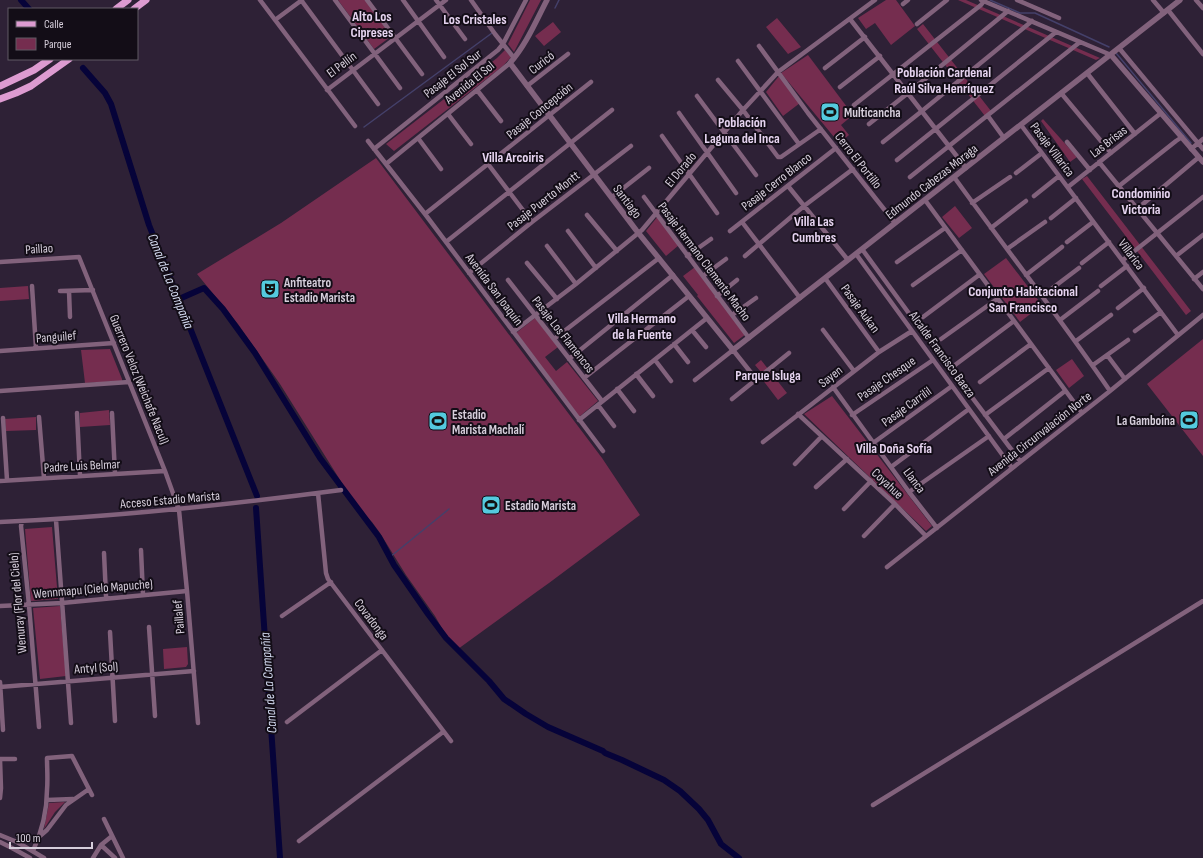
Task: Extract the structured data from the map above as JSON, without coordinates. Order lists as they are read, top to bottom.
{
  "streets": {
    "street": [
      "Curicó",
      "El Pellín",
      "Pasaje El Sol Sur",
      "Avenida El Sol",
      "Pasaje Concepción",
      "Las Brisas",
      "Pasaje Villarica",
      "Cerro El Portillo",
      "El Dorado",
      "Pasaje Cerro Blanco",
      "Edmundo Cabezas Moraga",
      "Pasaje Puerto Montt",
      "Santiago",
      "Paillao",
      "Villarica",
      "Pasaje Hermano Clemente Macho",
      "Avenida San Joaquín",
      "Pasaje Aukan",
      "Pasaje Los Flamencos",
      "Panguilef",
      "Alcalde Francisco Baeza",
      "Sayen",
      "Pasaje Chesque",
      "Guerrero Veloz (Weichafe Nacul)",
      "Pasaje Carrilil",
      "Avenida Circunvalación Norte",
      "Padre Luis Belmar",
      "Llanca",
      "Coyahue",
      "Acceso Estadio Marista",
      "Wennmapu (Cielo Mapuche)",
      "Wenuray (Flor del Cielo)",
      "Paillalef",
      "Covadonga",
      "Antyl (Sol)"
    ]
  },
  "crossings": [
    ["Curicó", "Santiago"],
    ["Pasaje El Sol Sur", "Avenida San Joaquín"],
    ["Avenida El Sol", "Santiago"],
    ["Avenida El Sol", "Avenida San Joaquín"],
    ["Pasaje Concepción", "Santiago"],
    ["Pasaje Concepción", "Avenida San Joaquín"],
    ["Las Brisas", "Pasaje Villarica"],
    ["Las Brisas", "Villarica"],
    ["Pasaje Villarica", "Edmundo Cabezas Moraga"],
    ["Pasaje Villarica", "Villarica"],
    ["Cerro El Portillo", "El Dorado"],
    ["Cerro El Portillo", "Pasaje Cerro Blanco"],
    ["Cerro El Portillo", "Edmundo Cabezas Moraga"],
    ["El Dorado", "Santiago"],
    ["El Dorado", "Pasaje Hermano Clemente Macho"],
    ["El Dorado", "Avenida San Joaquín"],
    ["El Dorado", "Pasaje Los Flamencos"],
    ["Edmundo Cabezas Moraga", "Santiago"],
    ["Edmundo Cabezas Moraga", "Pasaje Hermano Clemente Macho"],
    ["Edmundo Cabezas Moraga", "Pasaje Aukan"],
    ["Edmundo Cabezas Moraga", "Alcalde Francisco Baeza"],
    ["Pasaje Puerto Montt", "Santiago"],
    ["Pasaje Puerto Montt", "Avenida San Joaquín"],
    ["Paillao", "Guerrero Veloz (Weichafe Nacul)"],
    ["Villarica", "Avenida Circunvalación Norte"],
    ["Pasaje Aukan", "Sayen"],
    ["Panguilef", "Guerrero Veloz (Weichafe Nacul)"],
    ["Alcalde Francisco Baeza", "Sayen"],
    ["Alcalde Francisco Baeza", "Pasaje Chesque"],
    ["Alcalde Francisco Baeza", "Pasaje Carrilil"],
    ["Alcalde Francisco Baeza", "Avenida Circunvalación Norte"],
    ["Sayen", "Llanca"],
    ["Sayen", "Coyahue"],
    ["Pasaje Chesque", "Llanca"],
    ["Guerrero Veloz (Weichafe Nacul)", "Padre Luis Belmar"],
    ["Guerrero Veloz (Weichafe Nacul)", "Acceso Estadio Marista"],
    ["Guerrero Veloz (Weichafe Nacul)", "Paillalef"],
    ["Pasaje Carrilil", "Llanca"],
    ["Avenida Circunvalación Norte", "Llanca"],
    ["Avenida Circunvalación Norte", "Coyahue"],
    ["Acceso Estadio Marista", "Wenuray (Flor del Cielo)"],
    ["Acceso Estadio Marista", "Paillalef"],
    ["Acceso Estadio Marista", "Covadonga"],
    ["Wennmapu (Cielo Mapuche)", "Wenuray (Flor del Cielo)"],
    ["Wennmapu (Cielo Mapuche)", "Paillalef"],
    ["Wenuray (Flor del Cielo)", "Antyl (Sol)"],
    ["Paillalef", "Antyl (Sol)"]
  ],
  "districts": [
    "Alto Los Cipreses",
    "Los Cristales",
    "Población Cardenal Raúl Silva Henríquez",
    "Población Laguna del Inca",
    "Villa Arcoiris",
    "Condominio Victoria",
    "Villa Las Cumbres",
    "Conjunto Habitacional San Francisco",
    "Villa Hermano de la Fuente",
    "Parque Isluga",
    "Villa Doña Sofía"
  ],
  "water": ["Canal de La Compañía"],
  "places": {
    "sports": [
      "Multicancha",
      "La Gamboína",
      "Estadio Marista Machalí",
      "Estadio Marista"
    ],
    "theatre": ["Anfiteatro Estadio Marista"]
  },
  "legend": ["Calle", "Parque"],
  "scale_bar": "100 m"
}
